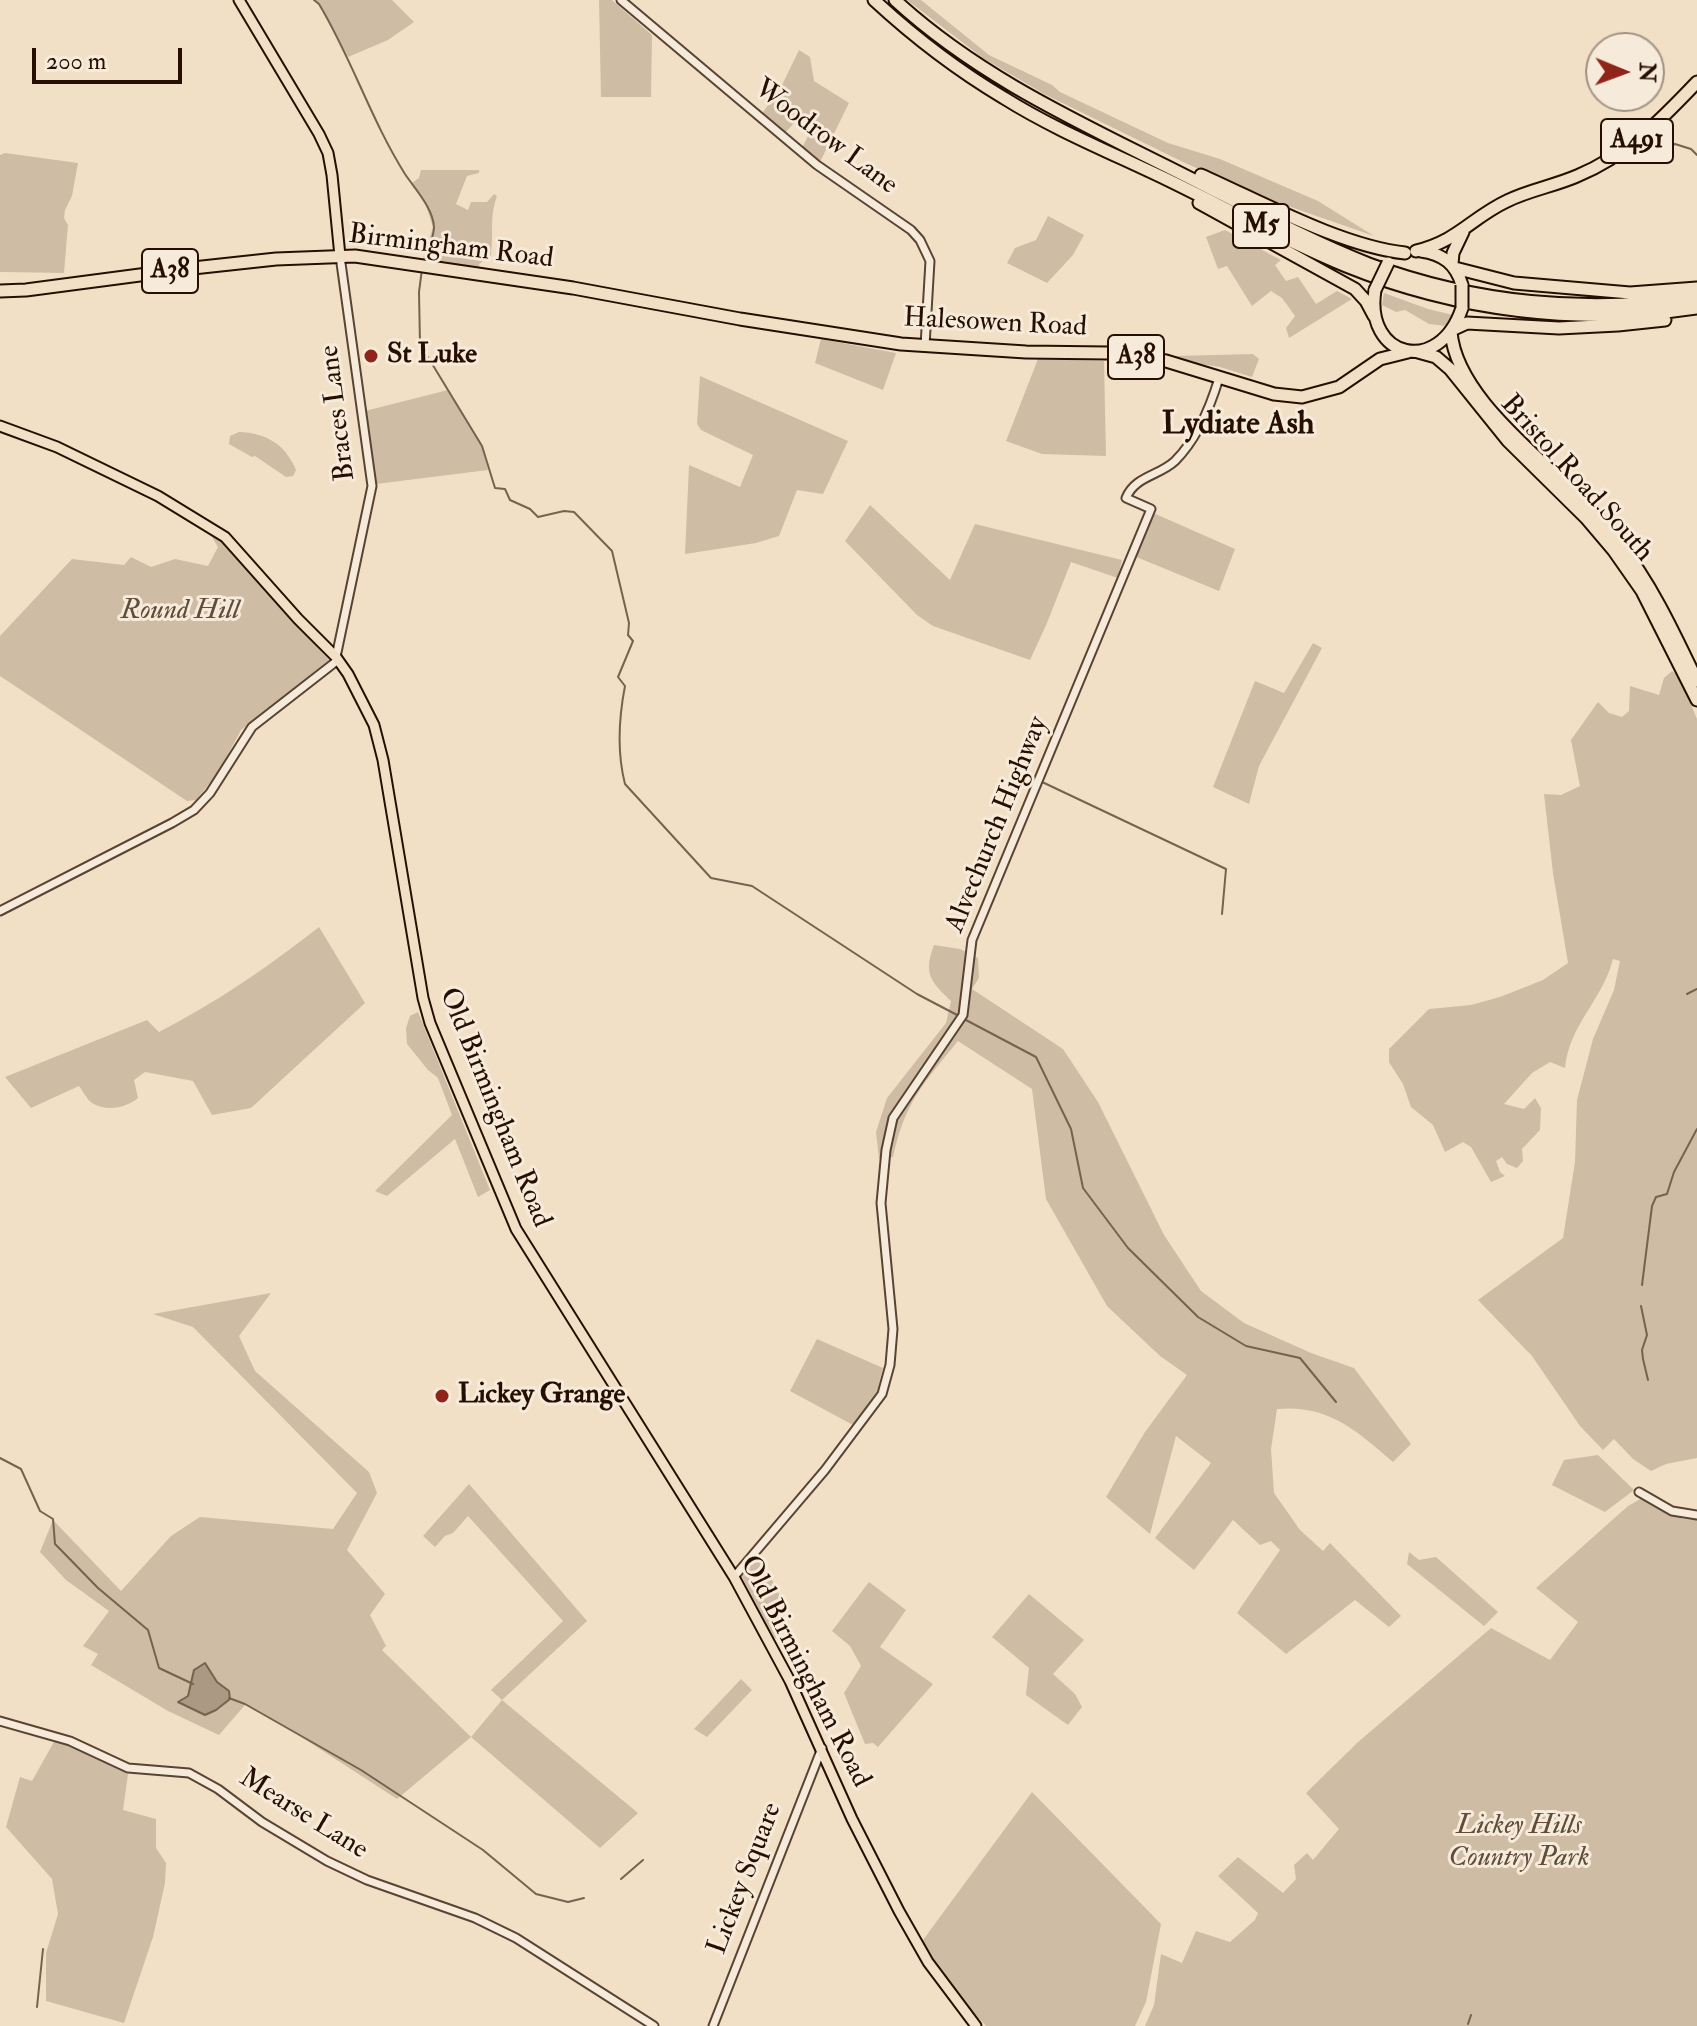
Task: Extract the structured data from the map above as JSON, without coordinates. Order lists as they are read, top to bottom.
{
  "streets": {
    "highway": [
      "A491",
      "M5",
      "Birmingham Road",
      "A38",
      "Halesowen Road",
      "Bristol Road South"
    ],
    "main road": ["Old Birmingham Road"],
    "street": [
      "Woodrow Lane",
      "Braces Lane",
      "Alvechurch Highway",
      "Mearse Lane",
      "Lickey Square"
    ]
  },
  "crossings": [
    ["Woodrow Lane", "Halesowen Road"],
    ["A491", "Halesowen Road"],
    ["A491", "Bristol Road South"],
    ["Birmingham Road", "Halesowen Road"],
    ["Birmingham Road", "Braces Lane"],
    ["Halesowen Road", "Bristol Road South"],
    ["Halesowen Road", "Alvechurch Highway"],
    ["Braces Lane", "Old Birmingham Road"],
    ["Alvechurch Highway", "Old Birmingham Road"],
    ["Old Birmingham Road", "Lickey Square"]
  ],
  "districts": ["Lydiate Ash"],
  "parks": ["Round Hill", "Lickey Hills Country Park"],
  "places": ["St Luke", "Lickey Grange"],
  "scale_bar": "200 m",
  "north": "right"
}
